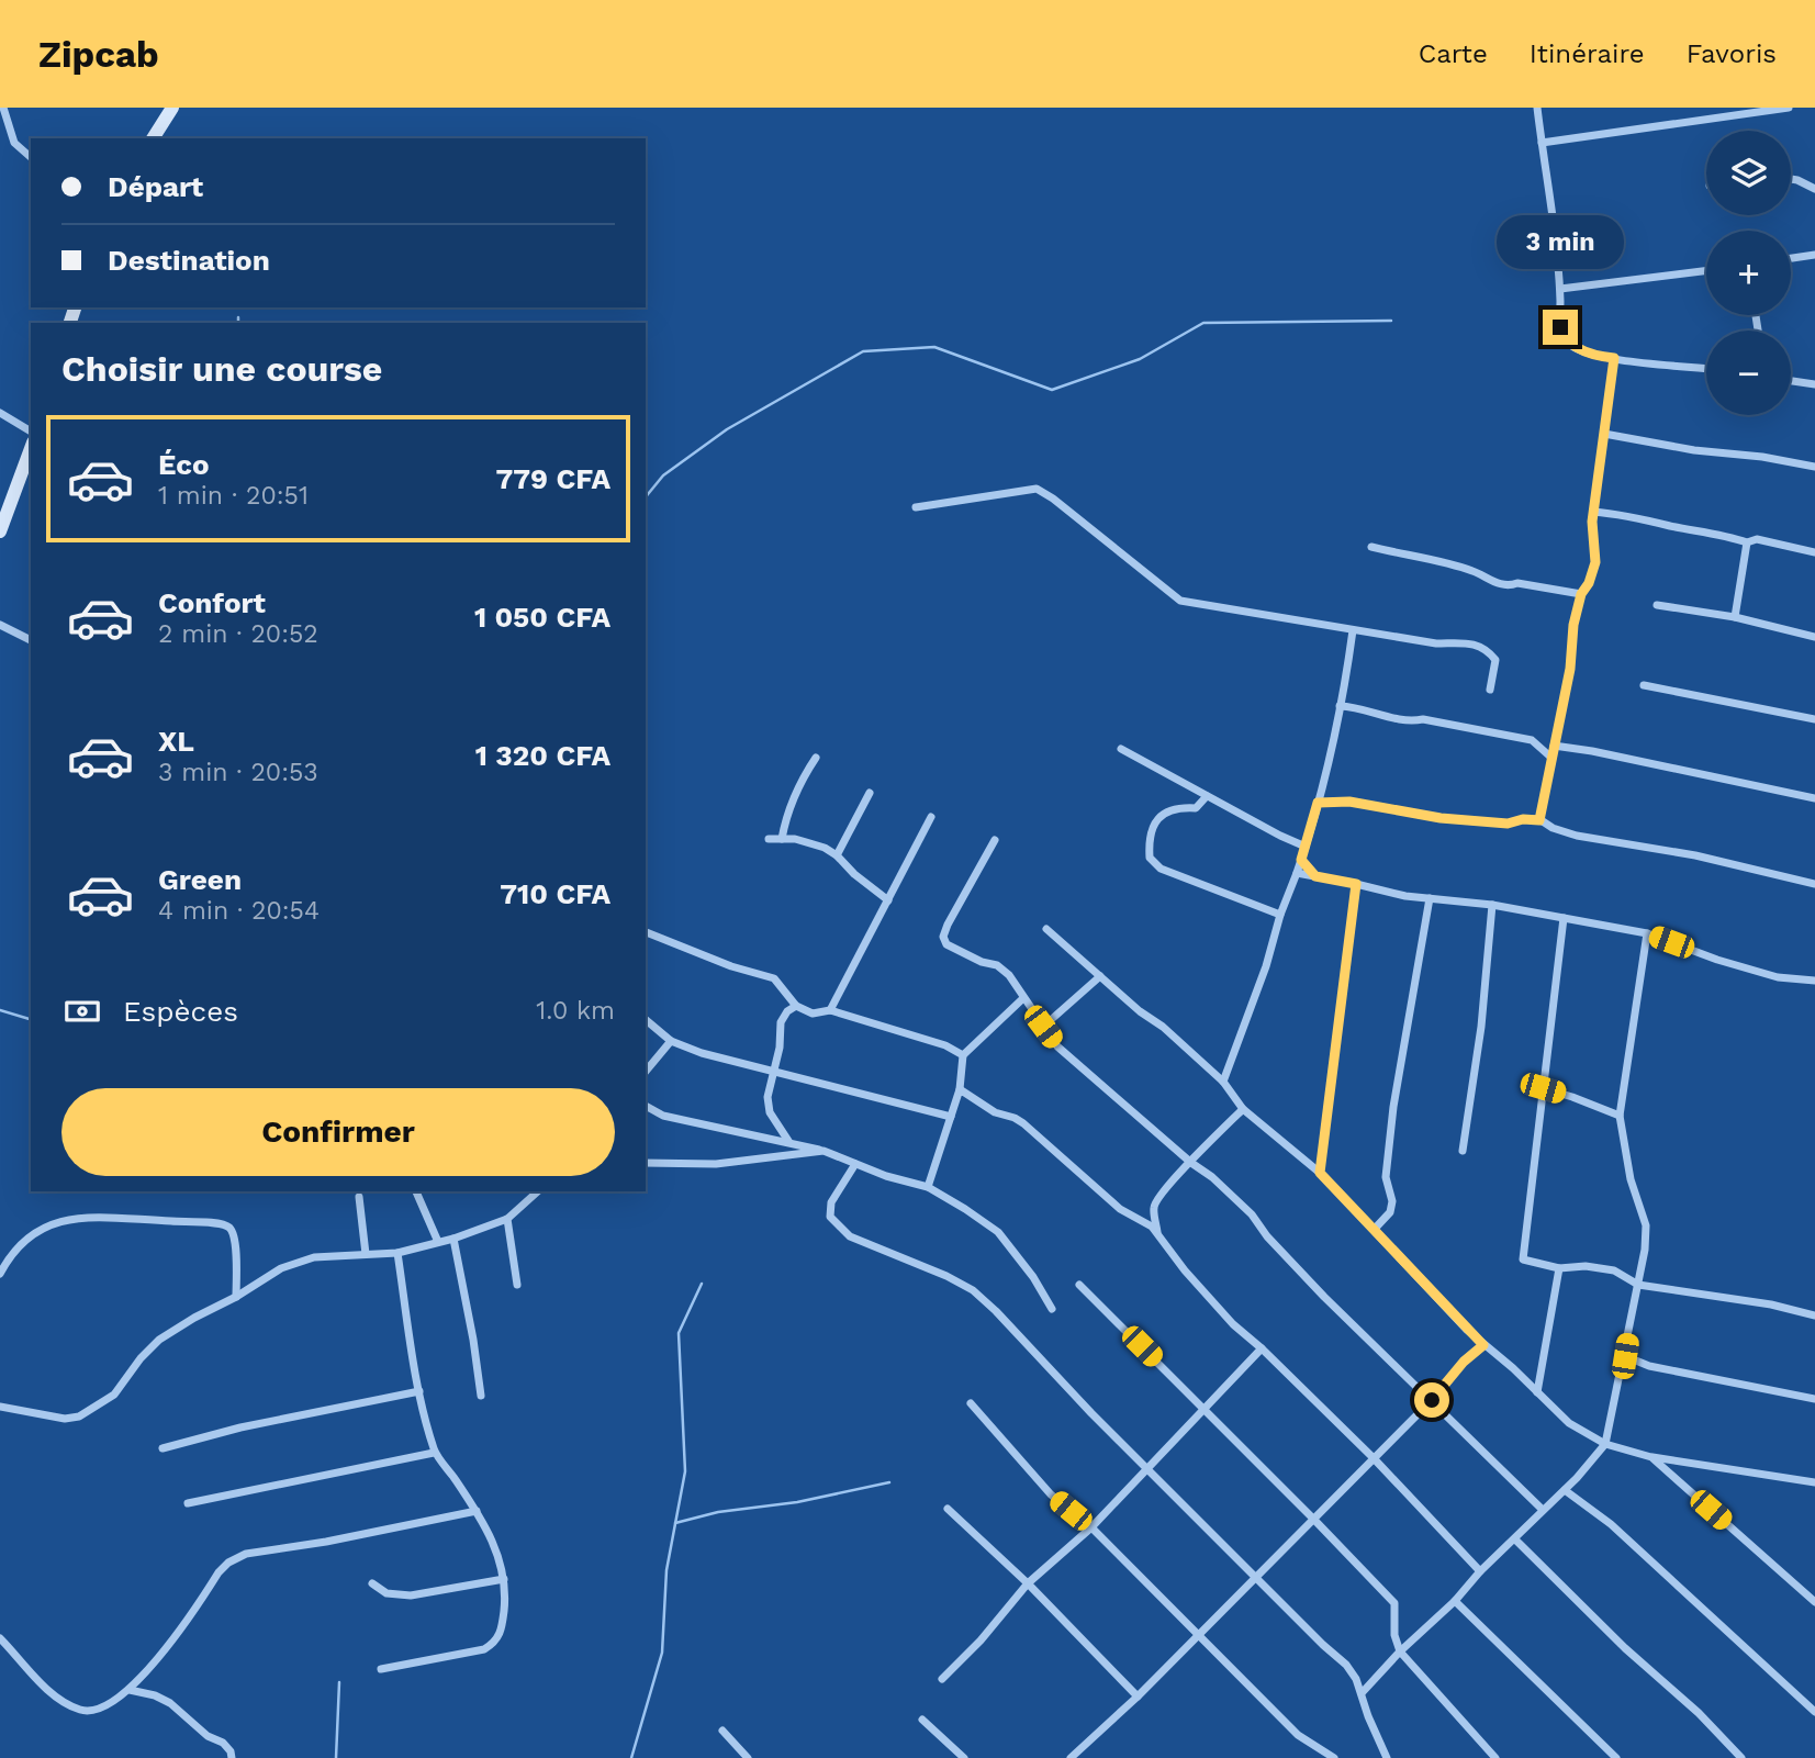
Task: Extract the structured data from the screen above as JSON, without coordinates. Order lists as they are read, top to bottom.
{
  "page": {
    "header": "Zipcab",
    "nav": ["Carte", "Itinéraire", "Favoris"],
    "map_buttons": ["+", "−"],
    "banner": ["Départ", "Destination"],
    "bubble": "3 min",
    "heading": "Choisir une course",
    "list": [
      {
        "name": "Éco",
        "note": "1 min · 20:51",
        "value": "779 CFA"
      },
      {
        "name": "Confort",
        "note": "2 min · 20:52",
        "value": "1 050 CFA"
      },
      {
        "name": "XL",
        "note": "3 min · 20:53",
        "value": "1 320 CFA"
      },
      {
        "name": "Green",
        "note": "4 min · 20:54",
        "value": "710 CFA"
      }
    ],
    "pay": ["Espèces", "1.0 km"],
    "buttons": "Confirmer"
  }
}
